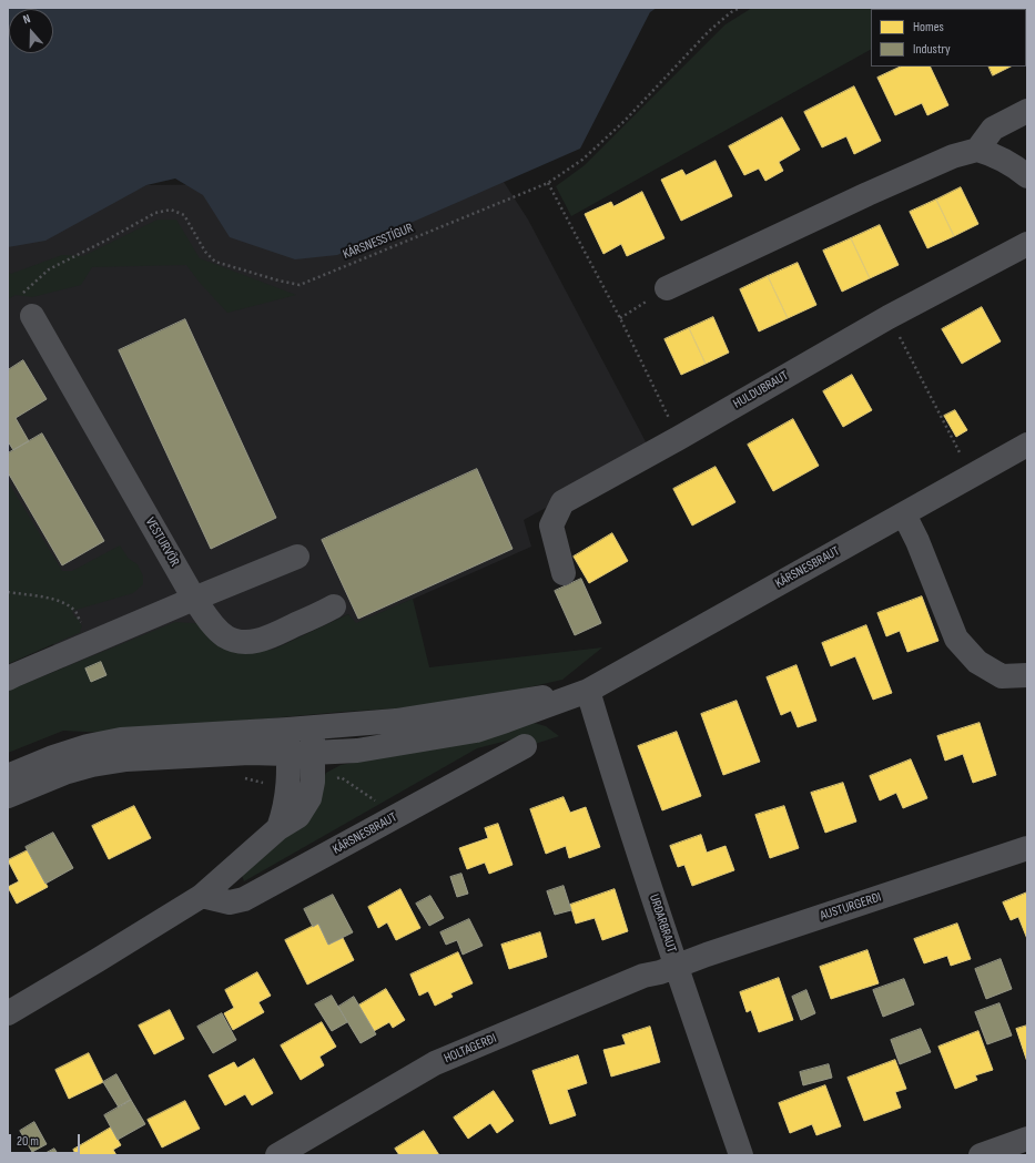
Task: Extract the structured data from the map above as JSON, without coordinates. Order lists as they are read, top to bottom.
{
  "streets": {
    "street": [
      "HULDUBRAUT",
      "VESTURVÖR",
      "KÁRSNESBRAUT",
      "AUSTURGERÐI",
      "URÐARBRAUT",
      "HOLTAGERÐI"
    ],
    "path": ["KÁRSNESSTÍGUR"]
  },
  "crossings": [
    ["KÁRSNESSTÍGUR", "VESTURVÖR"],
    ["KÁRSNESBRAUT", "URÐARBRAUT"],
    ["AUSTURGERÐI", "URÐARBRAUT"],
    ["AUSTURGERÐI", "HOLTAGERÐI"],
    ["URÐARBRAUT", "HOLTAGERÐI"]
  ],
  "legend": ["Homes", "Industry"],
  "scale_bar": "20 m",
  "north": "top"
}
